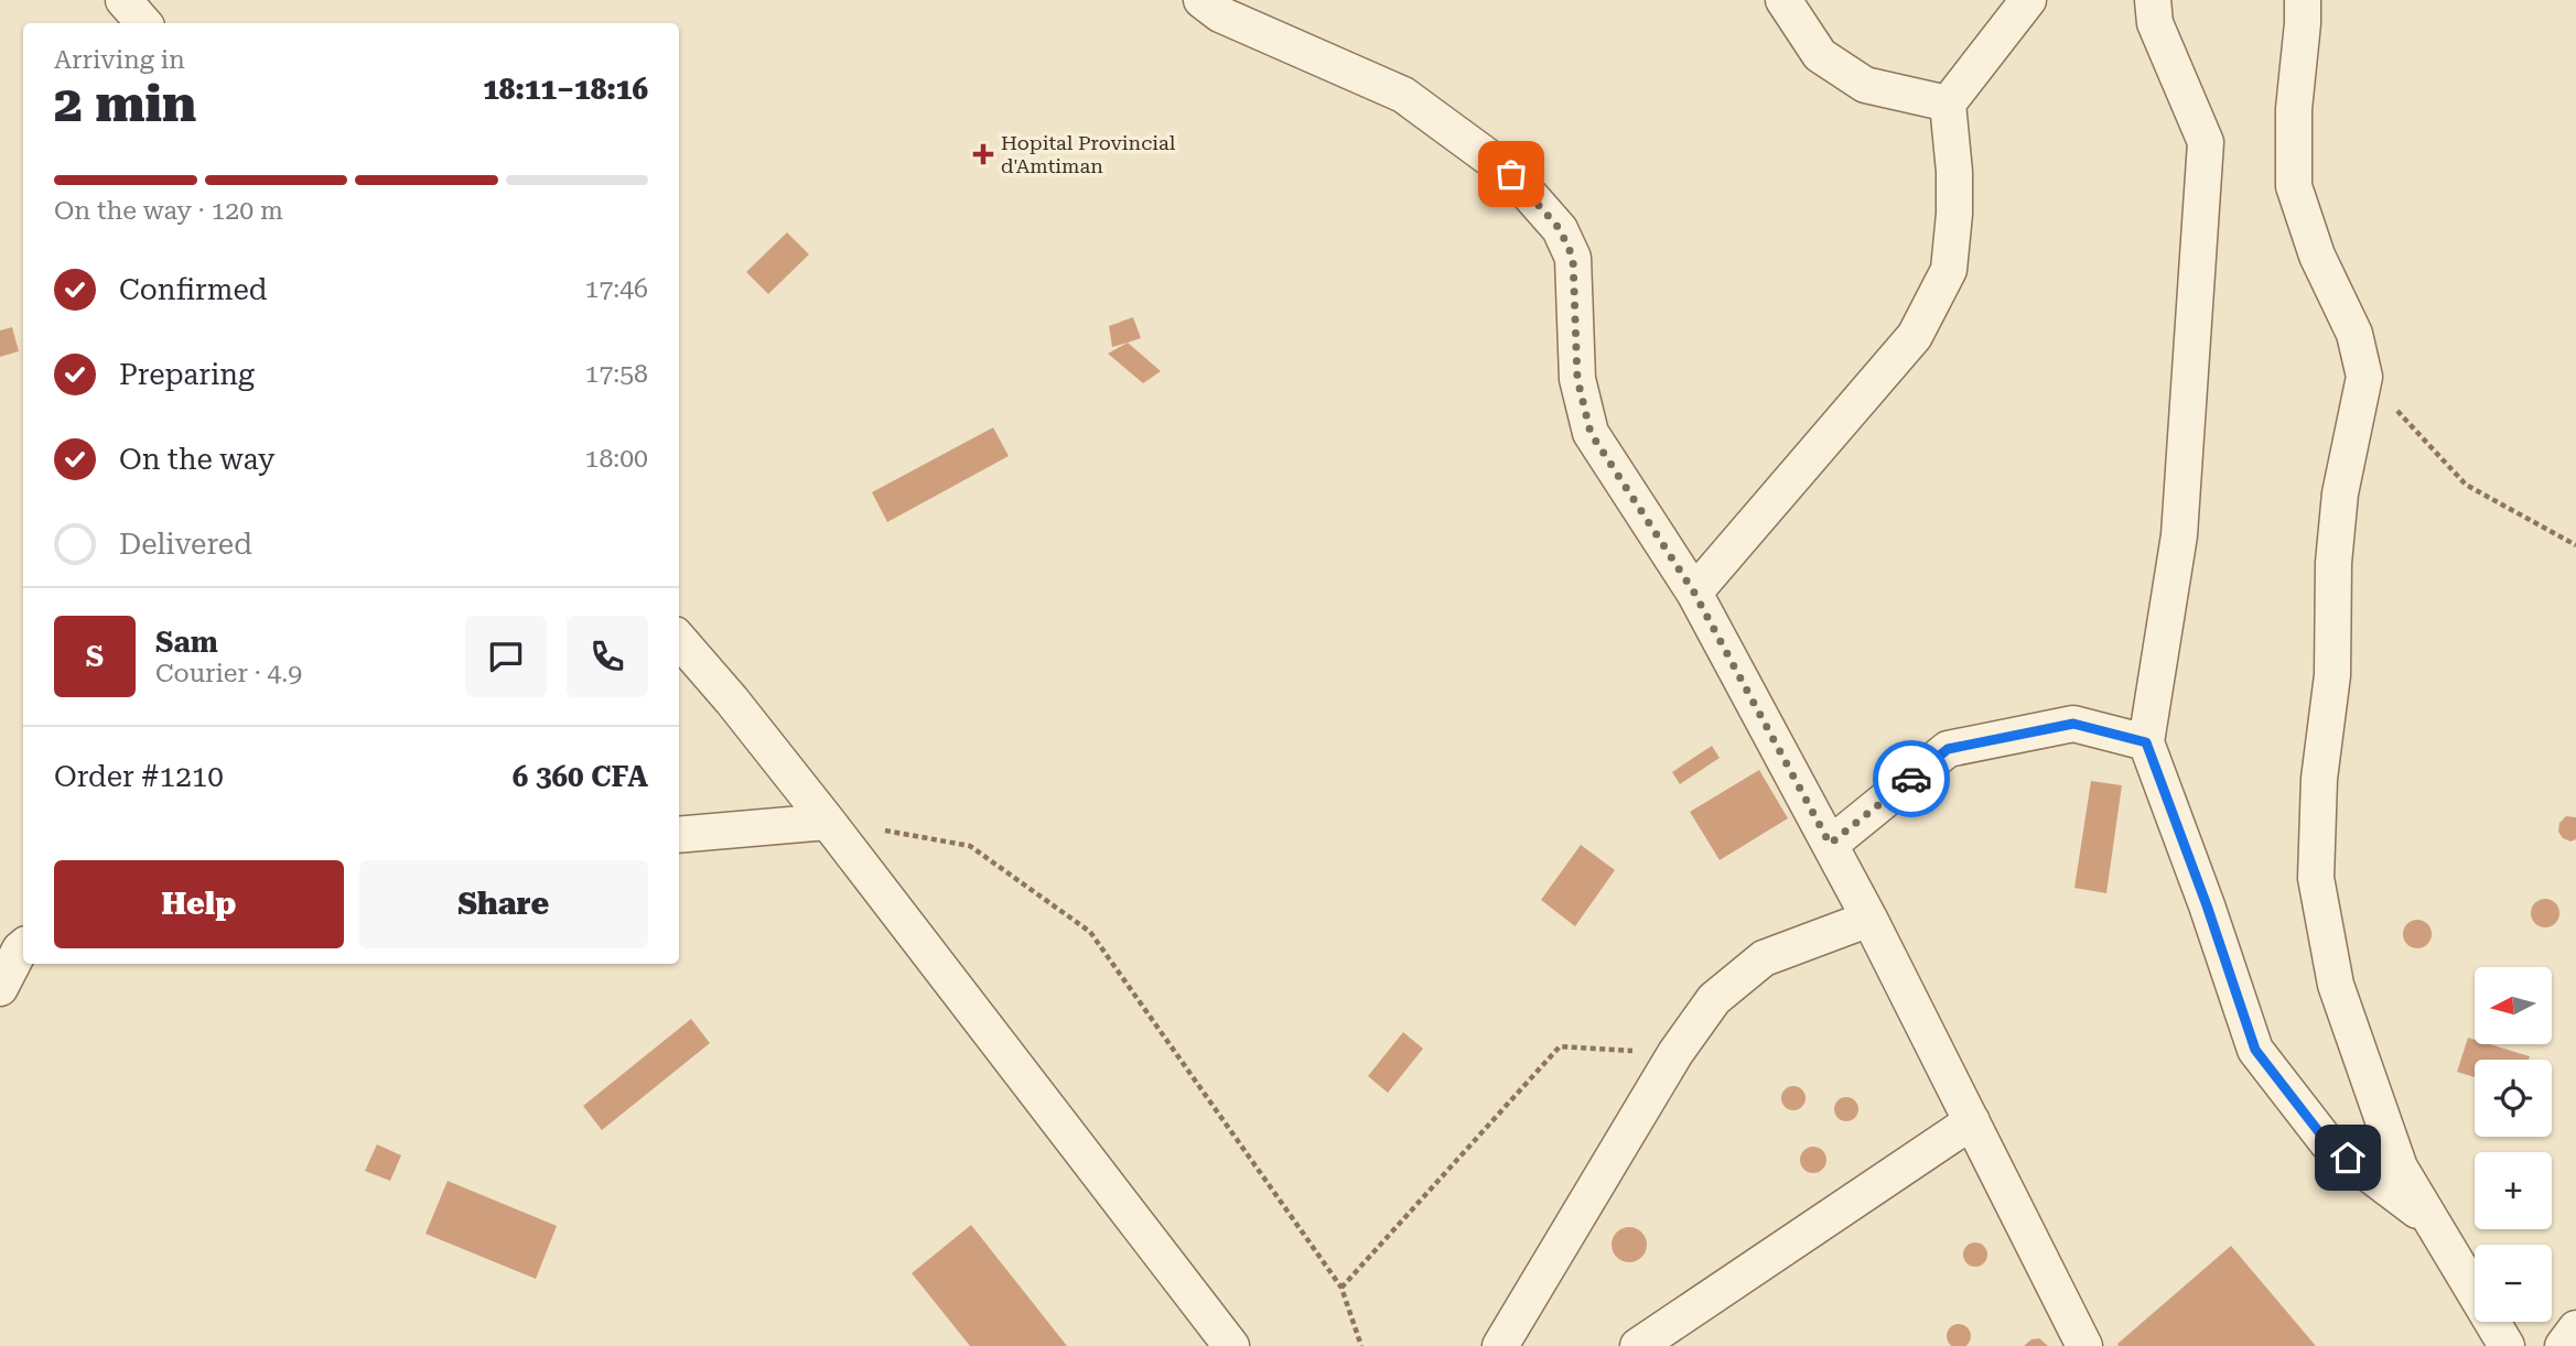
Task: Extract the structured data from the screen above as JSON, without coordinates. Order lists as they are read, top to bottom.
{
  "places": {
    "health": ["Hopital Provincial d'Amtiman"]
  },
  "north": "left",
  "page": {
    "heading": ["2 min", "Arriving in", "18:11–18:16"],
    "panel": [
      "Sam",
      "Courier · 4.9",
      "Order #1210",
      "6 360 CFA"
    ],
    "bar": "On the way · 120 m",
    "list": [
      ["Confirmed", "17:46"],
      ["Preparing", "17:58"],
      ["On the way", "18:00"],
      "Delivered"
    ],
    "round": "S",
    "buttons": ["Help", "Share"],
    "map_buttons": ["+", "−"]
  }
}
